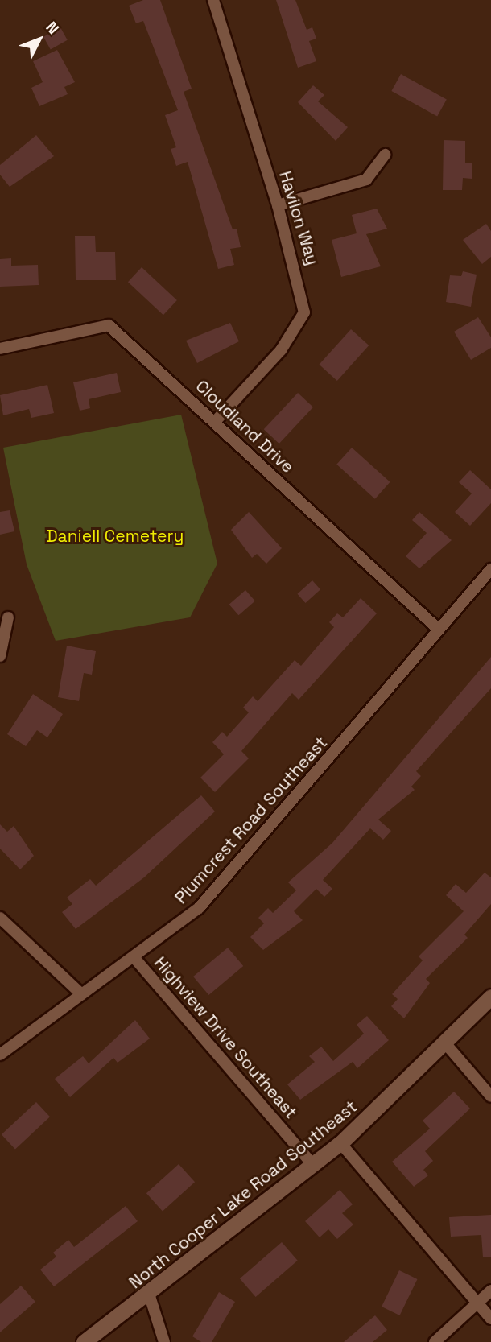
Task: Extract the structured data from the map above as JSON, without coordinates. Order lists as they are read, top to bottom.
{
  "streets": {
    "street": [
      "Havilon Way",
      "Cloudland Drive",
      "Plumcrest Road Southeast",
      "Highview Drive Southeast",
      "North Cooper Lake Road Southeast"
    ]
  },
  "crossings": [
    ["Havilon Way", "Cloudland Drive"],
    ["Cloudland Drive", "Plumcrest Road Southeast"],
    ["Plumcrest Road Southeast", "Highview Drive Southeast"],
    ["Highview Drive Southeast", "North Cooper Lake Road Southeast"]
  ],
  "parks": ["Daniell Cemetery"],
  "north": "top right"
}
